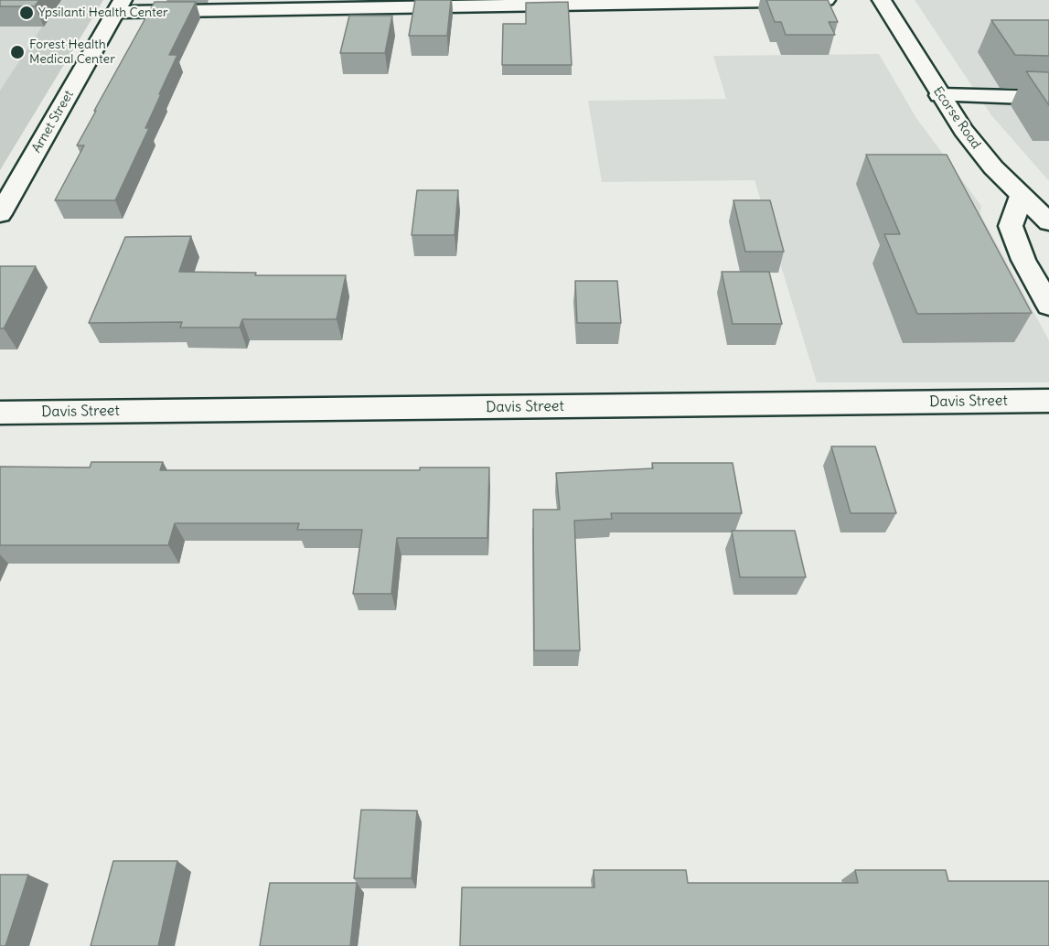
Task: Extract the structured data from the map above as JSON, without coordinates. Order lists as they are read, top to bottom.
{
  "streets": {
    "street": ["Ecorse Road", "Arnet Street", "Davis Street"]
  },
  "places": ["Ypsilanti Health Center", "Forest Health Medical Center"]
}
